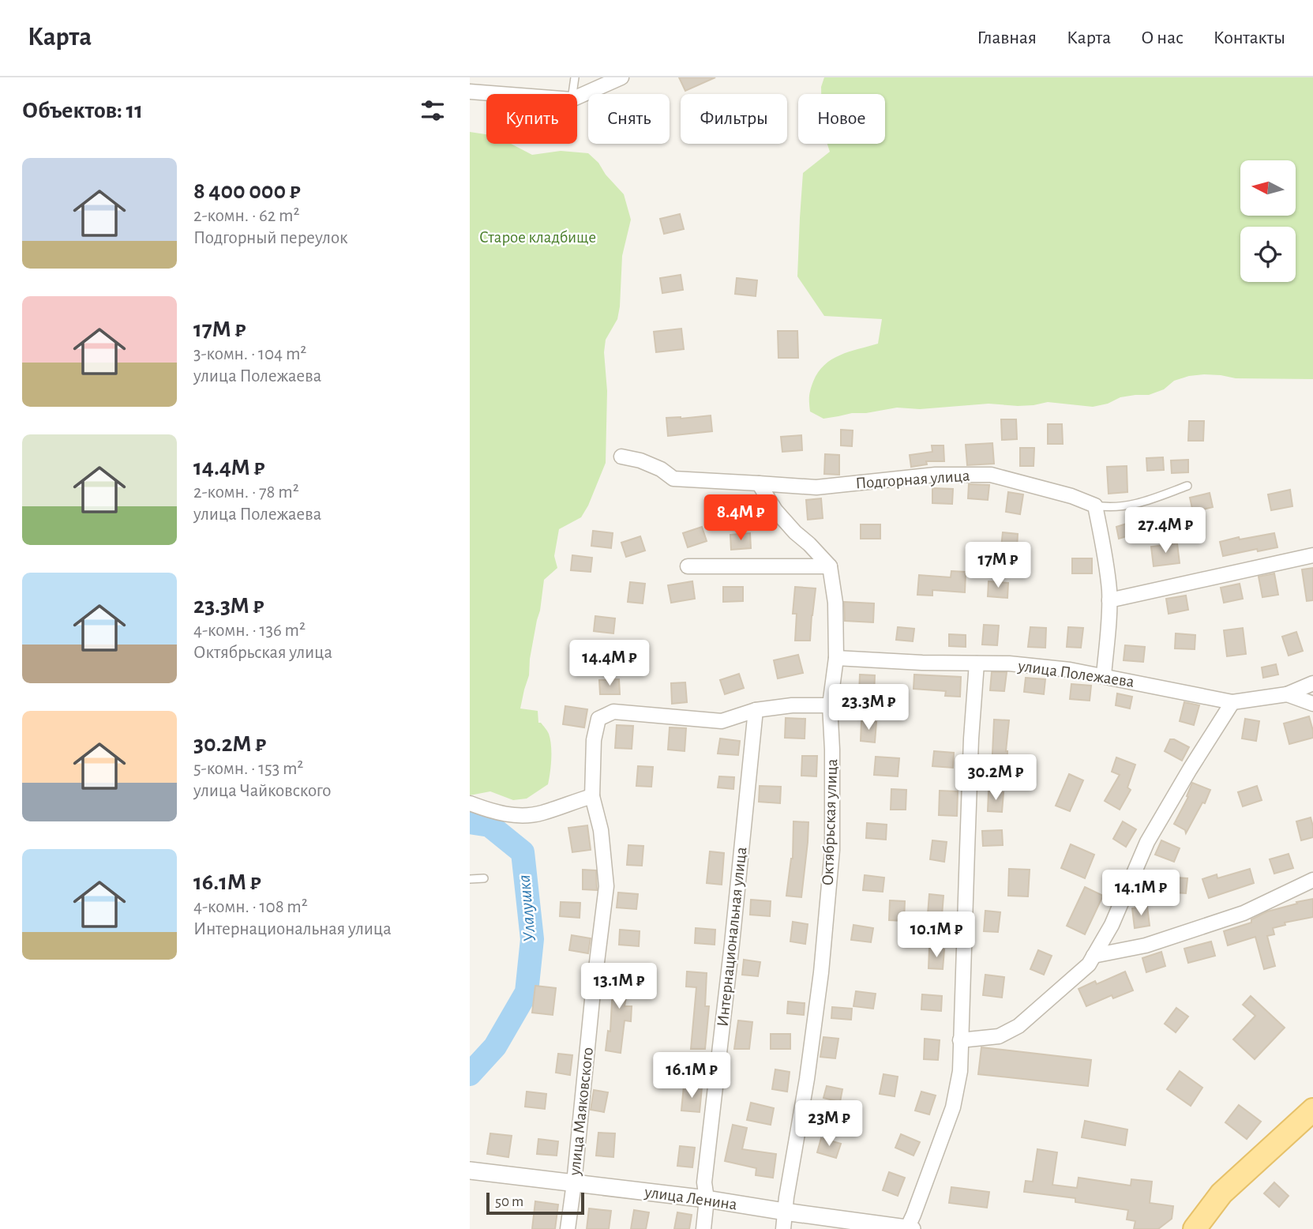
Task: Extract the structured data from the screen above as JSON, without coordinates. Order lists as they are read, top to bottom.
{
  "streets": {
    "street": [
      "Подгорная улица",
      "улица Полежаева",
      "Октябрьская улица",
      "Интернациональная улица",
      "улица Маяковского",
      "улица Ленина"
    ]
  },
  "crossings": [
    ["улица Полежаева", "Октябрьская улица"],
    ["Октябрьская улица", "улица Ленина"],
    ["Интернациональная улица", "улица Ленина"],
    ["улица Маяковского", "улица Ленина"]
  ],
  "water": ["Улалушка"],
  "parks": ["Старое кладбище"],
  "scale_bar": "50 m",
  "north": "left",
  "page": {
    "header": "Карта",
    "nav": [
      "Главная",
      "Карта",
      "О нас",
      "Контакты"
    ],
    "heading": "Объектов: 11",
    "chip": [
      "Купить",
      "Снять",
      "Фильтры",
      "Новое"
    ],
    "list": [
      {
        "name": "8 400 000 ₽",
        "note": "2-комн. · 62 m² · Подгорный переулок"
      },
      {
        "name": "17M ₽",
        "note": "3-комн. · 104 m² · улица Полежаева"
      },
      {
        "name": "14.4M ₽",
        "note": "2-комн. · 78 m² · улица Полежаева"
      },
      {
        "name": "23.3M ₽",
        "note": "4-комн. · 136 m² · Октябрьская улица"
      },
      {
        "name": "30.2M ₽",
        "note": "5-комн. · 153 m² · улица Чайковского"
      },
      {
        "name": "16.1M ₽",
        "note": "4-комн. · 108 m² · Интернациональная улица"
      }
    ],
    "price": [
      "8.4M ₽",
      "27.4M ₽",
      "17M ₽",
      "14.4M ₽",
      "23.3M ₽",
      "30.2M ₽",
      "14.1M ₽",
      "10.1M ₽",
      "13.1M ₽",
      "16.1M ₽",
      "23M ₽"
    ],
    "scale": "50 m"
  }
}
